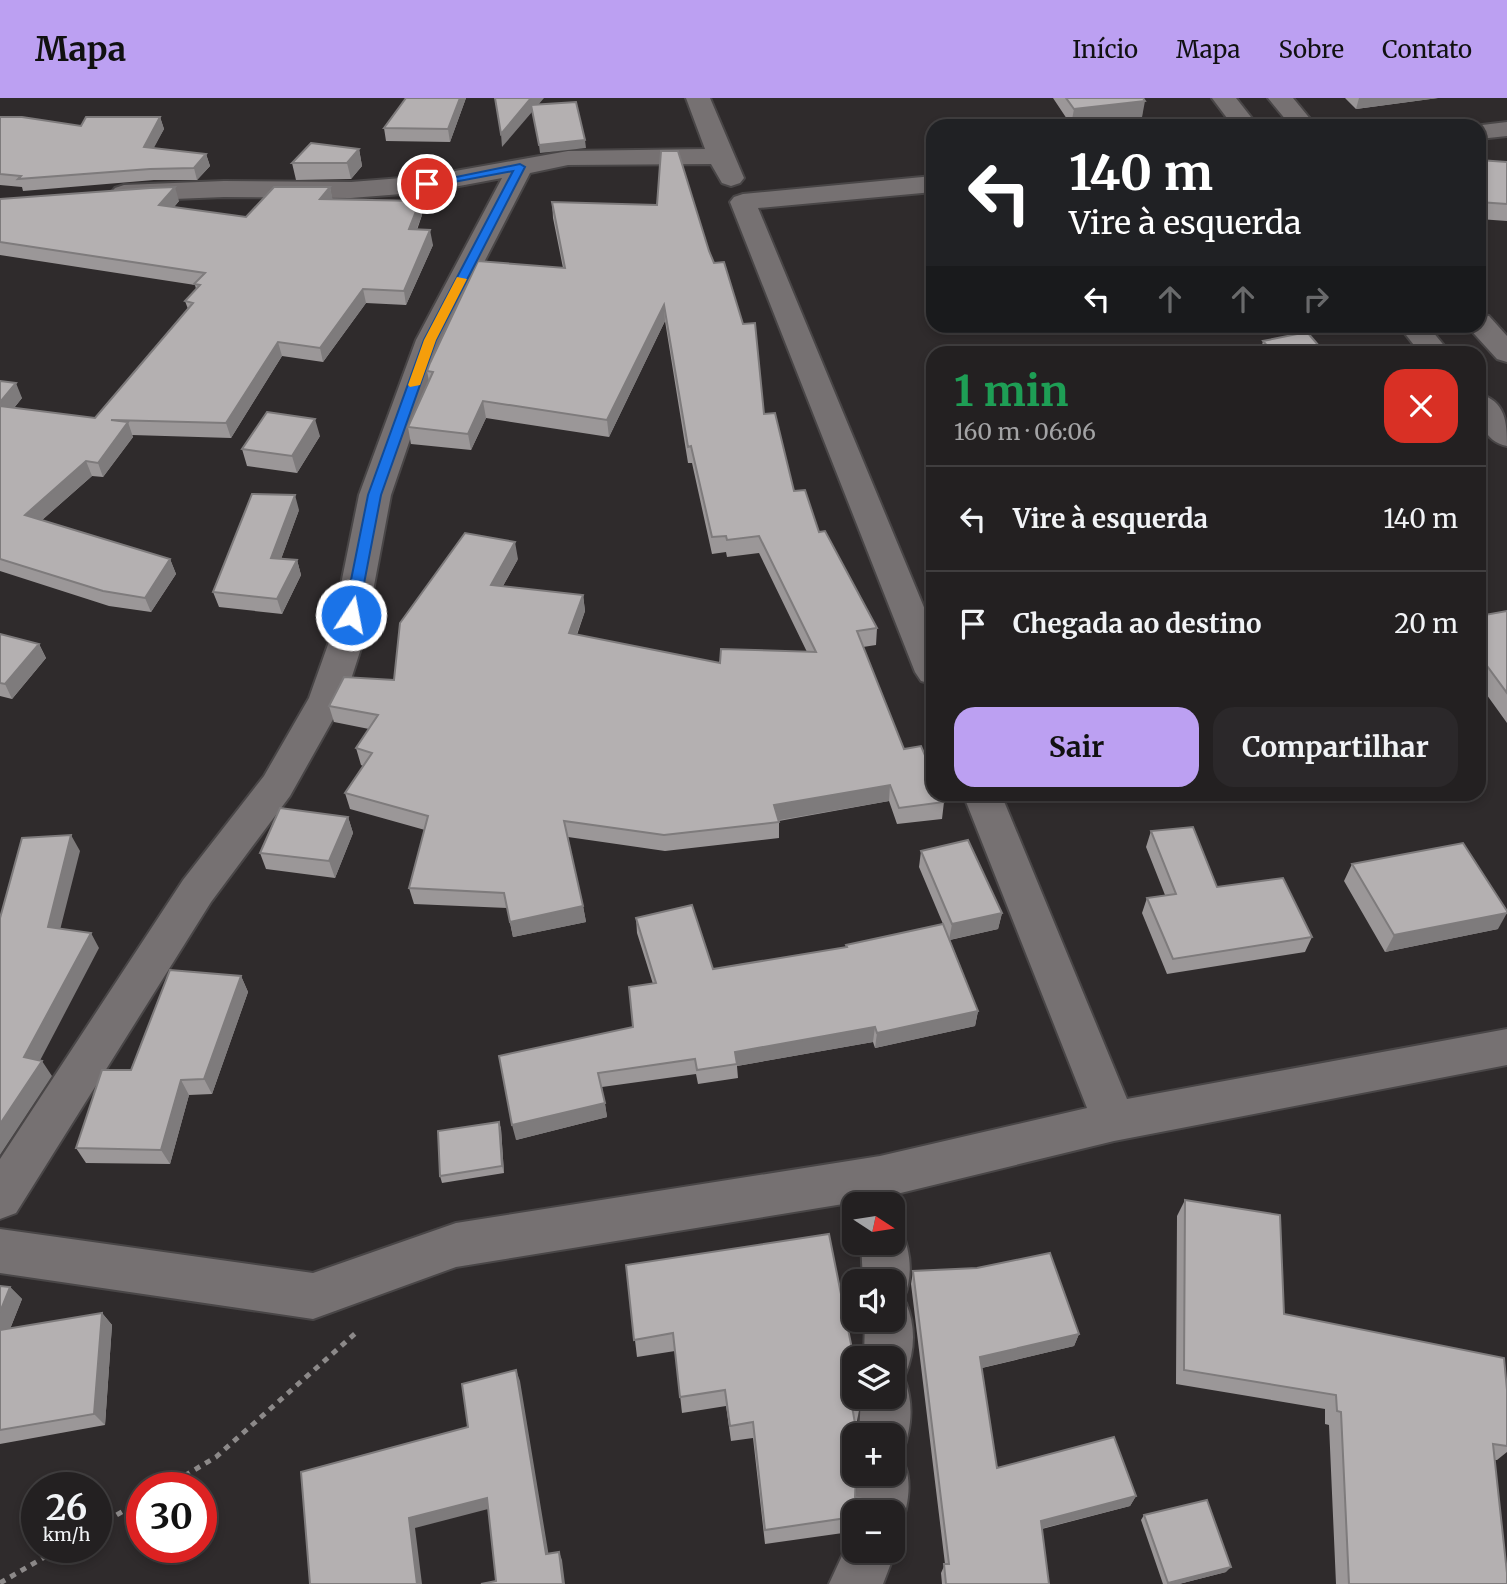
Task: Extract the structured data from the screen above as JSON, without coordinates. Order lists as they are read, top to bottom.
{
  "north": "right",
  "page": {
    "header": "Mapa",
    "nav": [
      "Início",
      "Mapa",
      "Sobre",
      "Contato"
    ],
    "turn": ["140 m", "Vire à esquerda"],
    "heading": ["1 min", "160 m · 06:06"],
    "list": [
      {
        "name": "Vire à esquerda",
        "value": "140 m"
      },
      {
        "name": "Chegada ao destino",
        "value": "20 m"
      }
    ],
    "buttons": ["Sair", "Compartilhar"],
    "map_buttons": ["+", "−"],
    "speed": "26 km/h",
    "limit": "30"
  }
}
